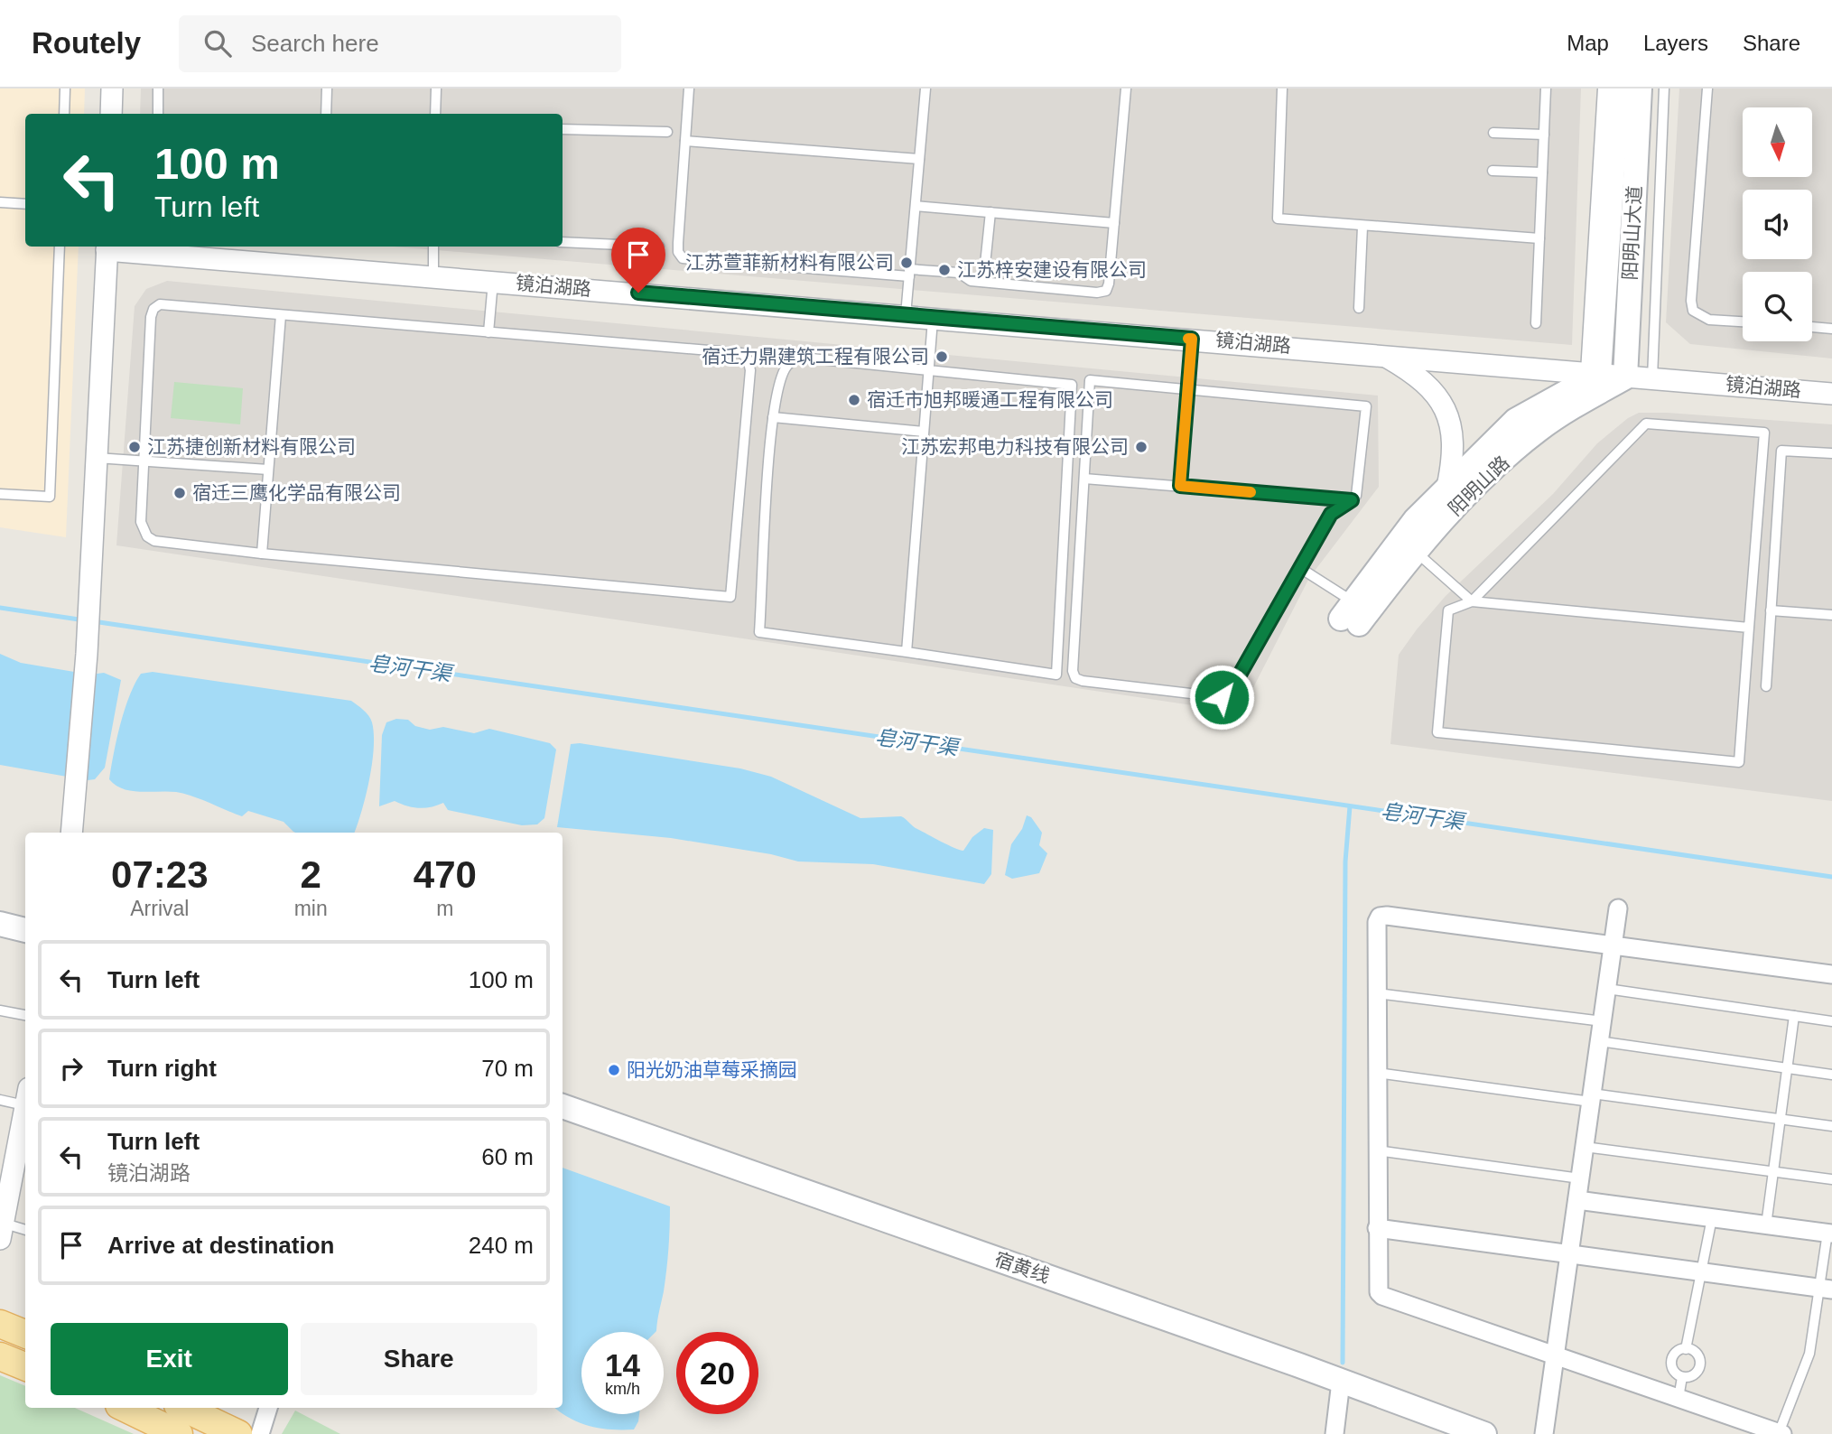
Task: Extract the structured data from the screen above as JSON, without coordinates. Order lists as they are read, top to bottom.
{
  "streets": {
    "main road": ["阳明山大道", "阳明山路", "宿黄线"],
    "street": ["镜泊湖路"]
  },
  "crossings": [
    ["阳明山大道", "镜泊湖路"],
    ["阳明山大道", "阳明山路"],
    ["镜泊湖路", "阳明山路"]
  ],
  "water": ["皂河干渠"],
  "places": [
    "江苏萱菲新材料有限公司",
    "江苏梓安建设有限公司",
    "宿迁力鼎建筑工程有限公司",
    "宿迁市旭邦暖通工程有限公司",
    "江苏捷创新材料有限公司",
    "江苏宏邦电力科技有限公司",
    "宿迁三鹰化学品有限公司",
    "阳光奶油草莓采摘园"
  ],
  "north": "bottom",
  "page": {
    "header": "Routely",
    "search": "Search here",
    "nav": ["Map", "Layers", "Share"],
    "turn": ["100 m", "Turn left"],
    "eta": [
      "07:23",
      "Arrival",
      "2",
      "min",
      "470",
      "m"
    ],
    "list": [
      {
        "name": "Turn left",
        "value": "100 m"
      },
      {
        "name": "Turn right",
        "value": "70 m"
      },
      {
        "name": "Turn left",
        "note": "镜泊湖路",
        "value": "60 m"
      },
      {
        "name": "Arrive at destination",
        "value": "240 m"
      }
    ],
    "buttons": ["Exit", "Share"],
    "speed": "14 km/h",
    "limit": "20"
  }
}
